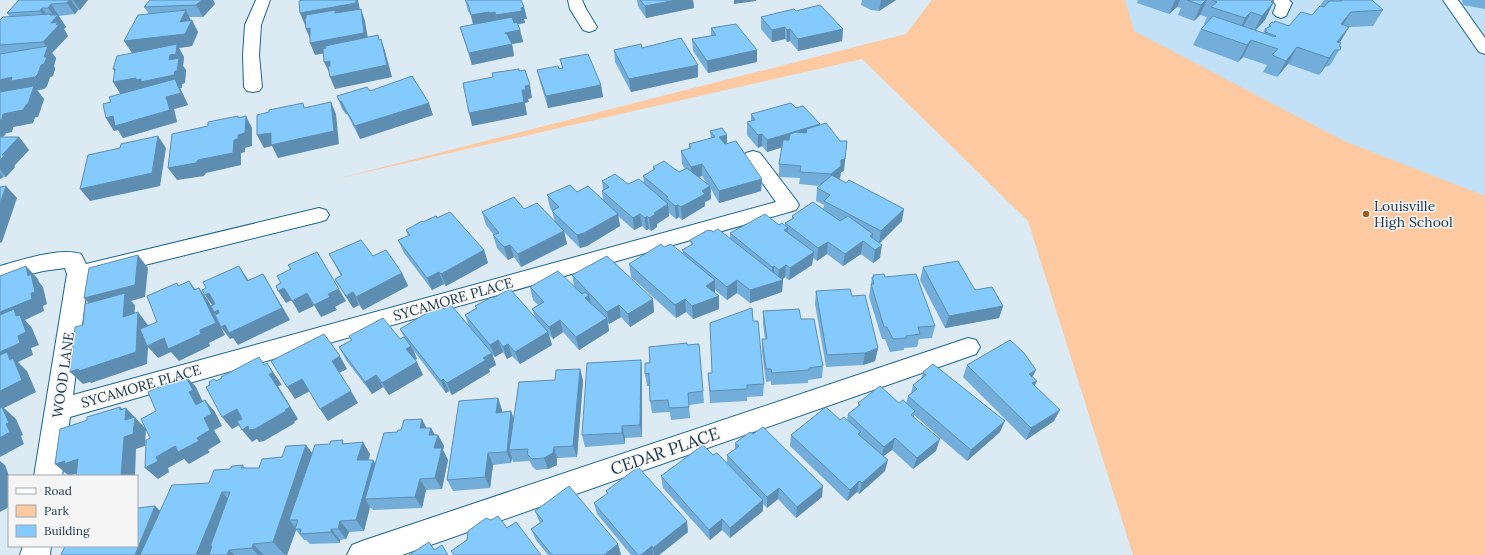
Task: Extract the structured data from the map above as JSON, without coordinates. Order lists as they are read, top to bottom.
{
  "streets": {
    "street": ["SYCAMORE PLACE", "WOOD LANE", "CEDAR PLACE"]
  },
  "crossings": [
    ["SYCAMORE PLACE", "WOOD LANE"]
  ],
  "places": ["Louisville High School"],
  "legend": ["Road", "Park", "Building"]
}
